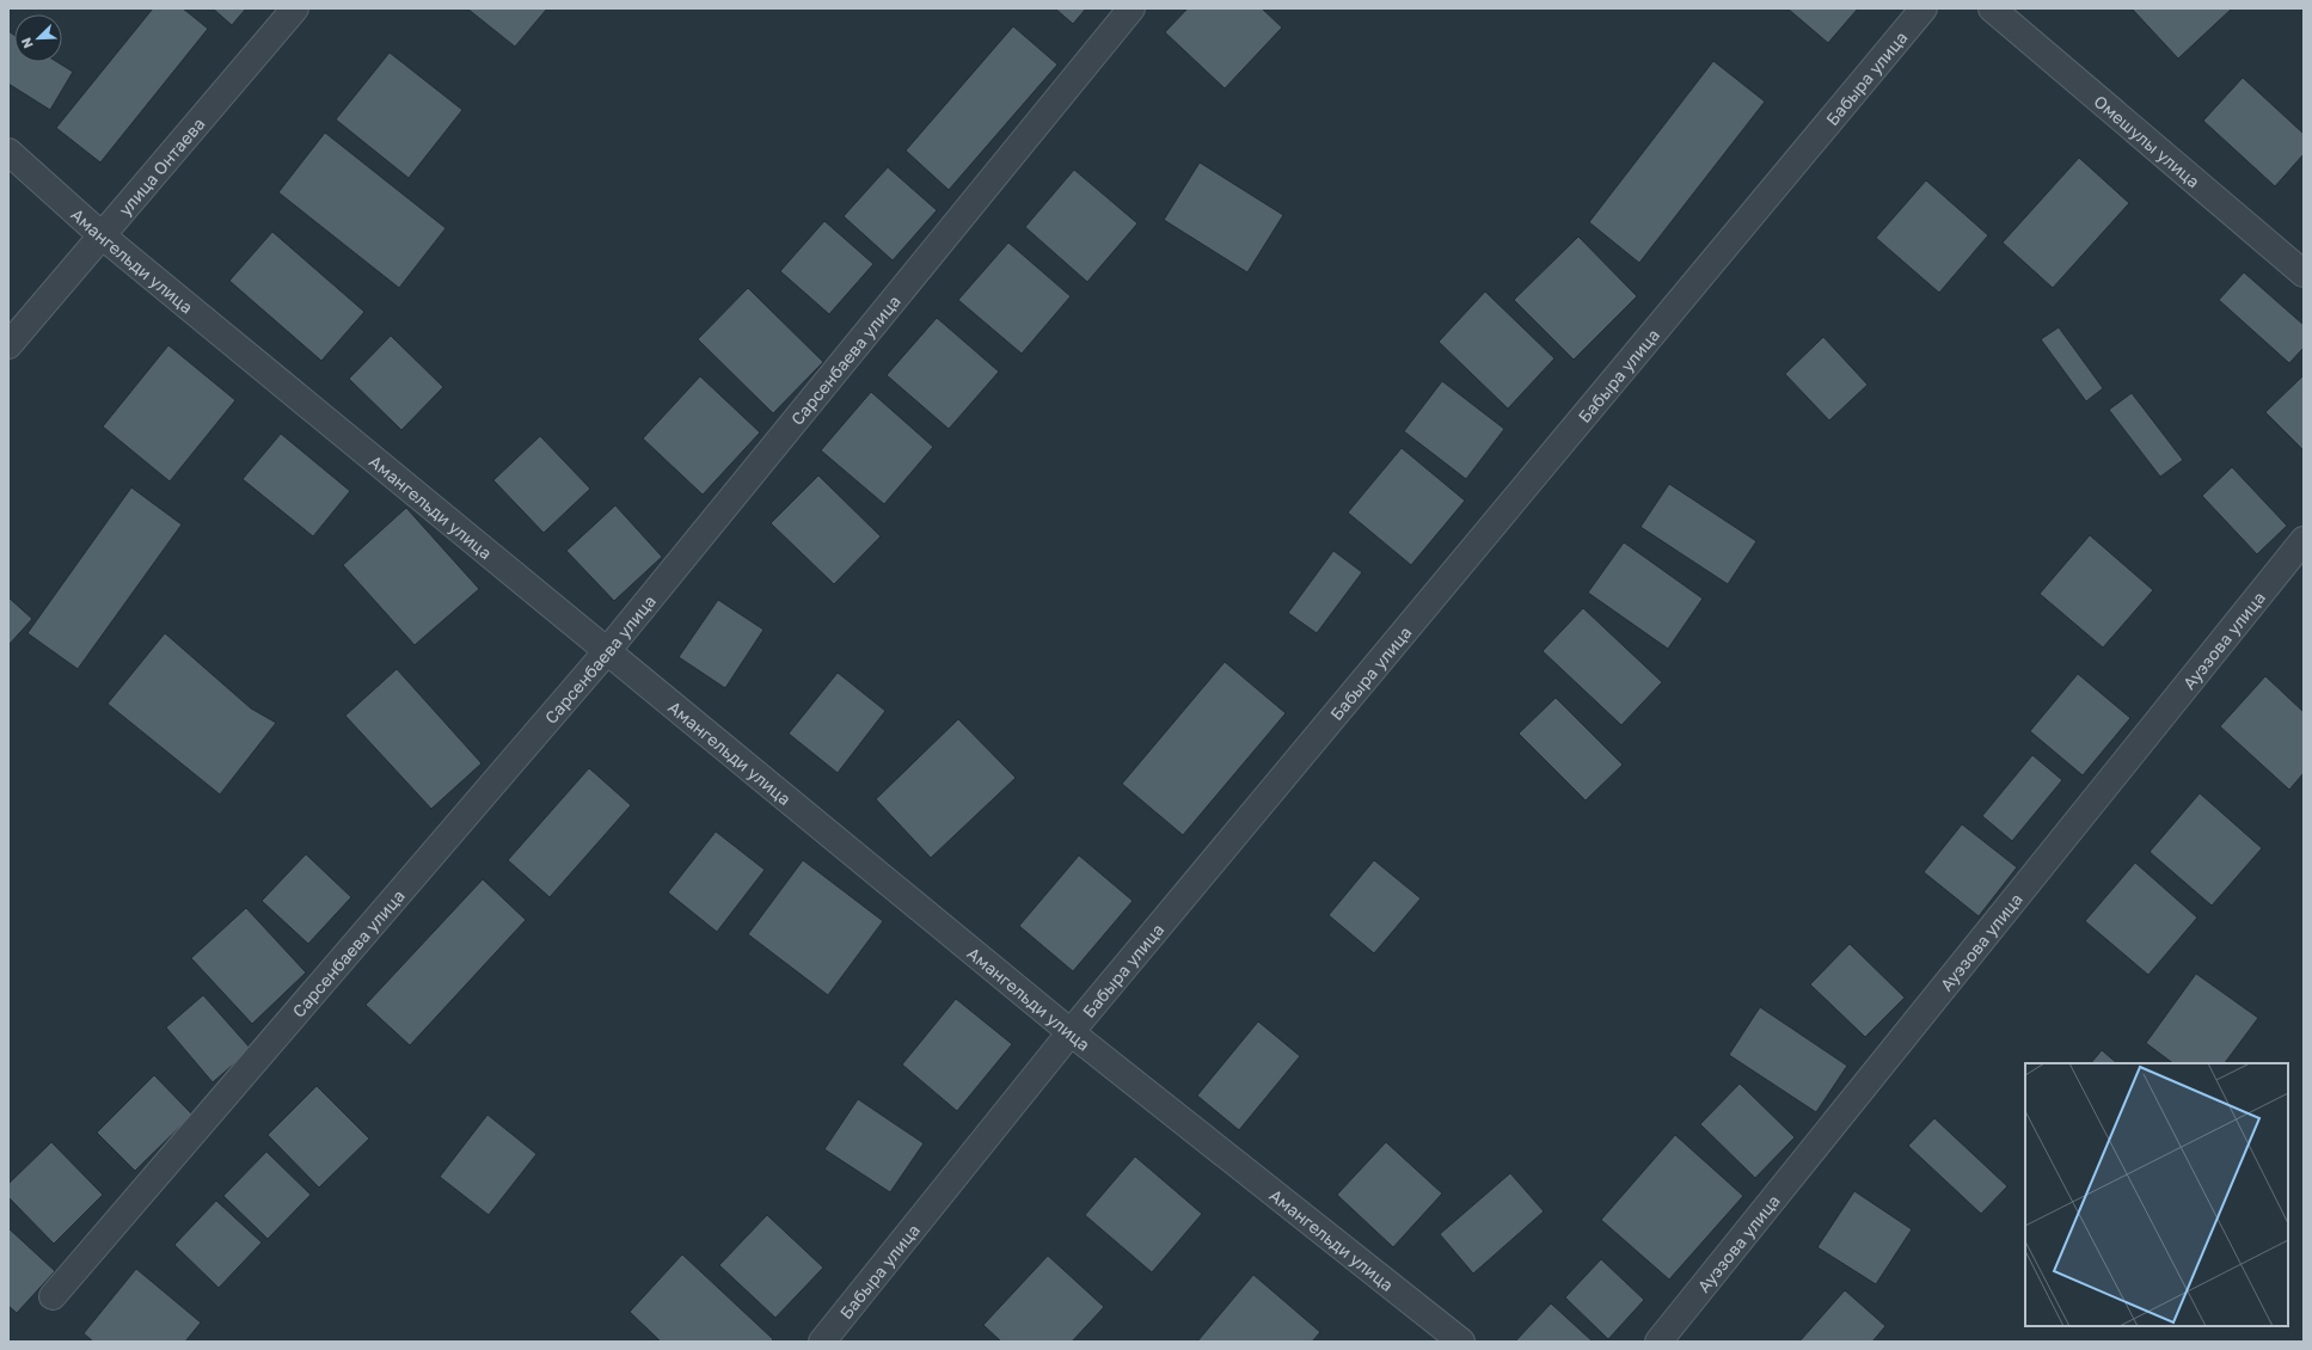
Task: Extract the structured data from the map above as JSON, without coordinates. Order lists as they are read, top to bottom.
{
  "streets": {
    "street": [
      "Бабыра улица",
      "Омешулы улица",
      "улица Онтаева",
      "Амангельди улица",
      "Сарсенбаева улица",
      "Ауэзова улица"
    ]
  },
  "crossings": [
    ["Бабыра улица", "Амангельди улица"],
    ["улица Онтаева", "Амангельди улица"],
    ["Амангельди улица", "Сарсенбаева улица"]
  ],
  "north": "bottom left"
}
